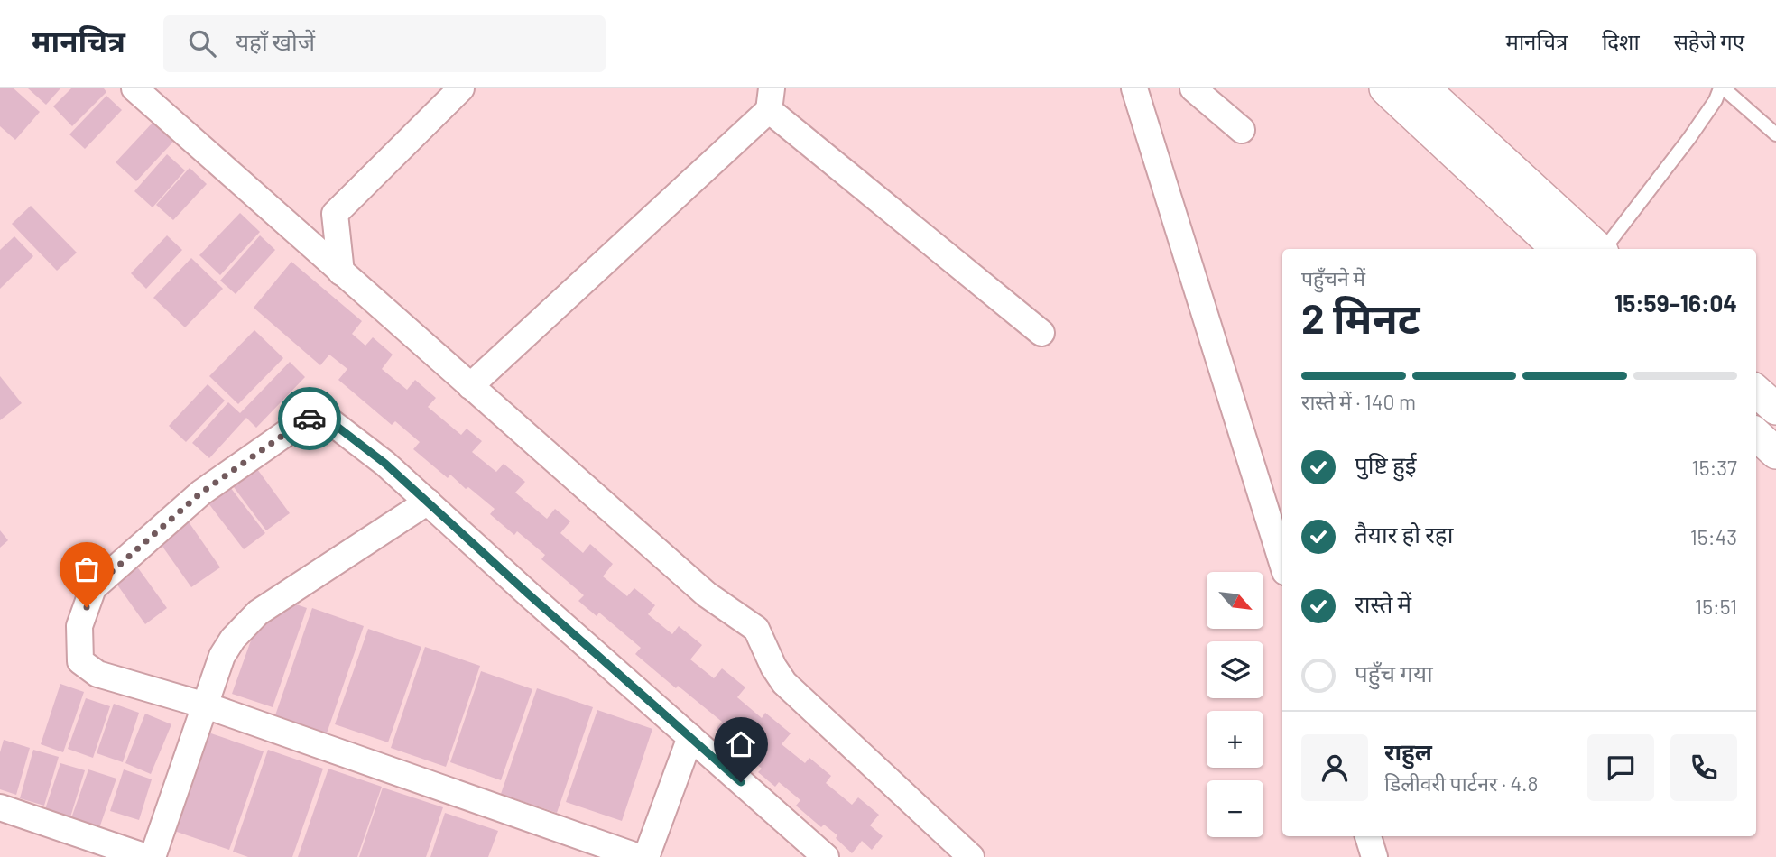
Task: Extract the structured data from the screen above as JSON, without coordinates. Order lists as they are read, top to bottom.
{
  "north": "bottom right",
  "page": {
    "header": "मानचित्र",
    "search": "यहाँ खोजें",
    "nav": ["मानचित्र", "दिशा", "सहेजे गए"],
    "heading": ["2 मिनट", "पहुँचने में", "15:59–16:04"],
    "panel": ["राहुल", "डिलीवरी पार्टनर · 4.8"],
    "bar": "रास्ते में · 140 m",
    "list": [
      ["पुष्टि हुई", "15:37"],
      ["तैयार हो रहा", "15:43"],
      ["रास्ते में", "15:51"],
      "पहुँच गया"
    ],
    "map_buttons": ["+", "−"]
  }
}
